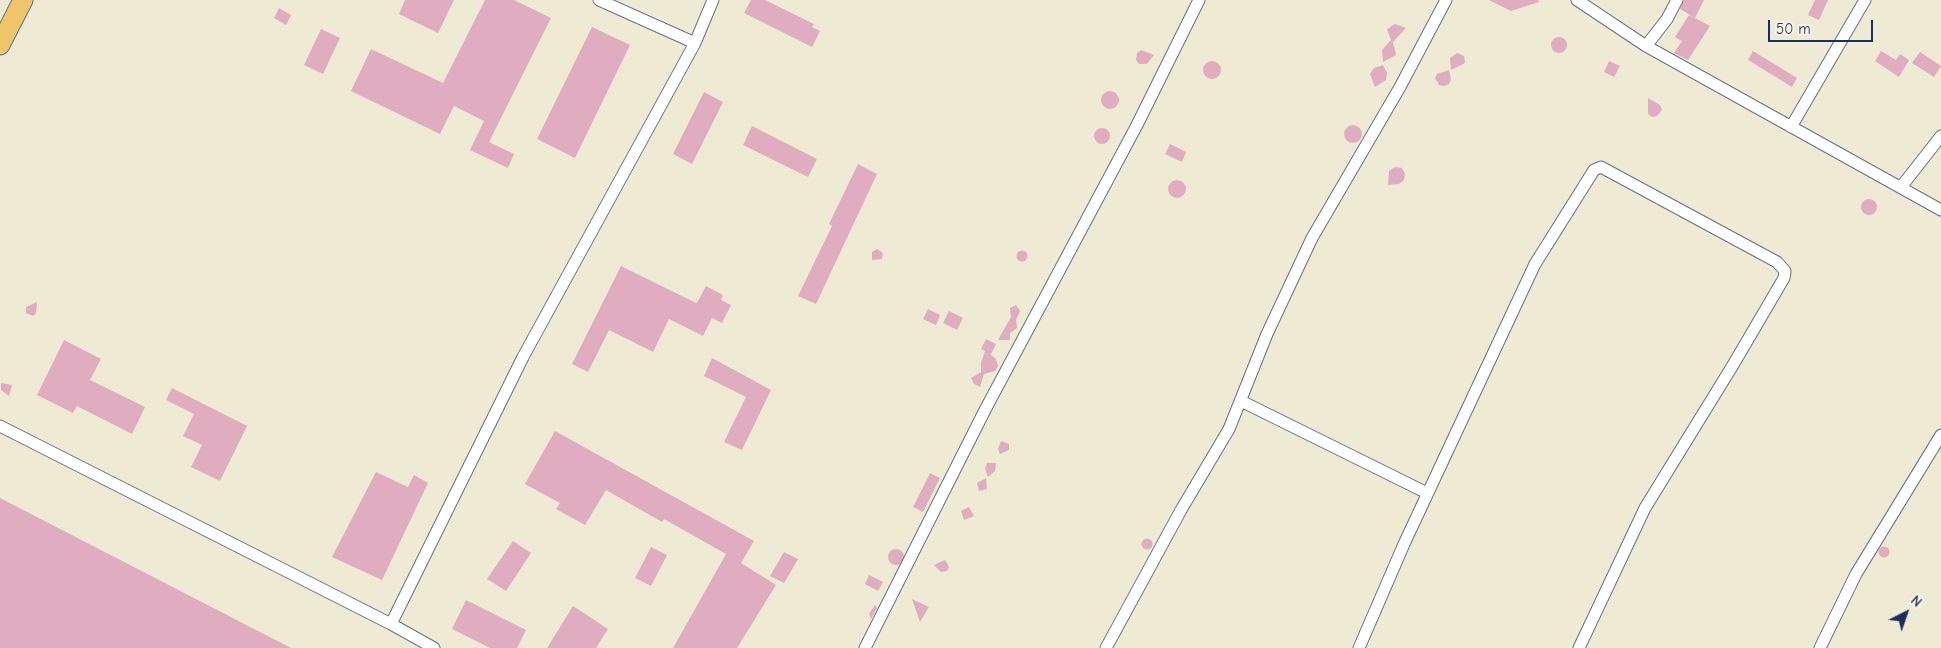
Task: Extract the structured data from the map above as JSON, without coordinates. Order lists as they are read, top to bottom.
{
  "scale_bar": "50 m",
  "north": "top right"
}
